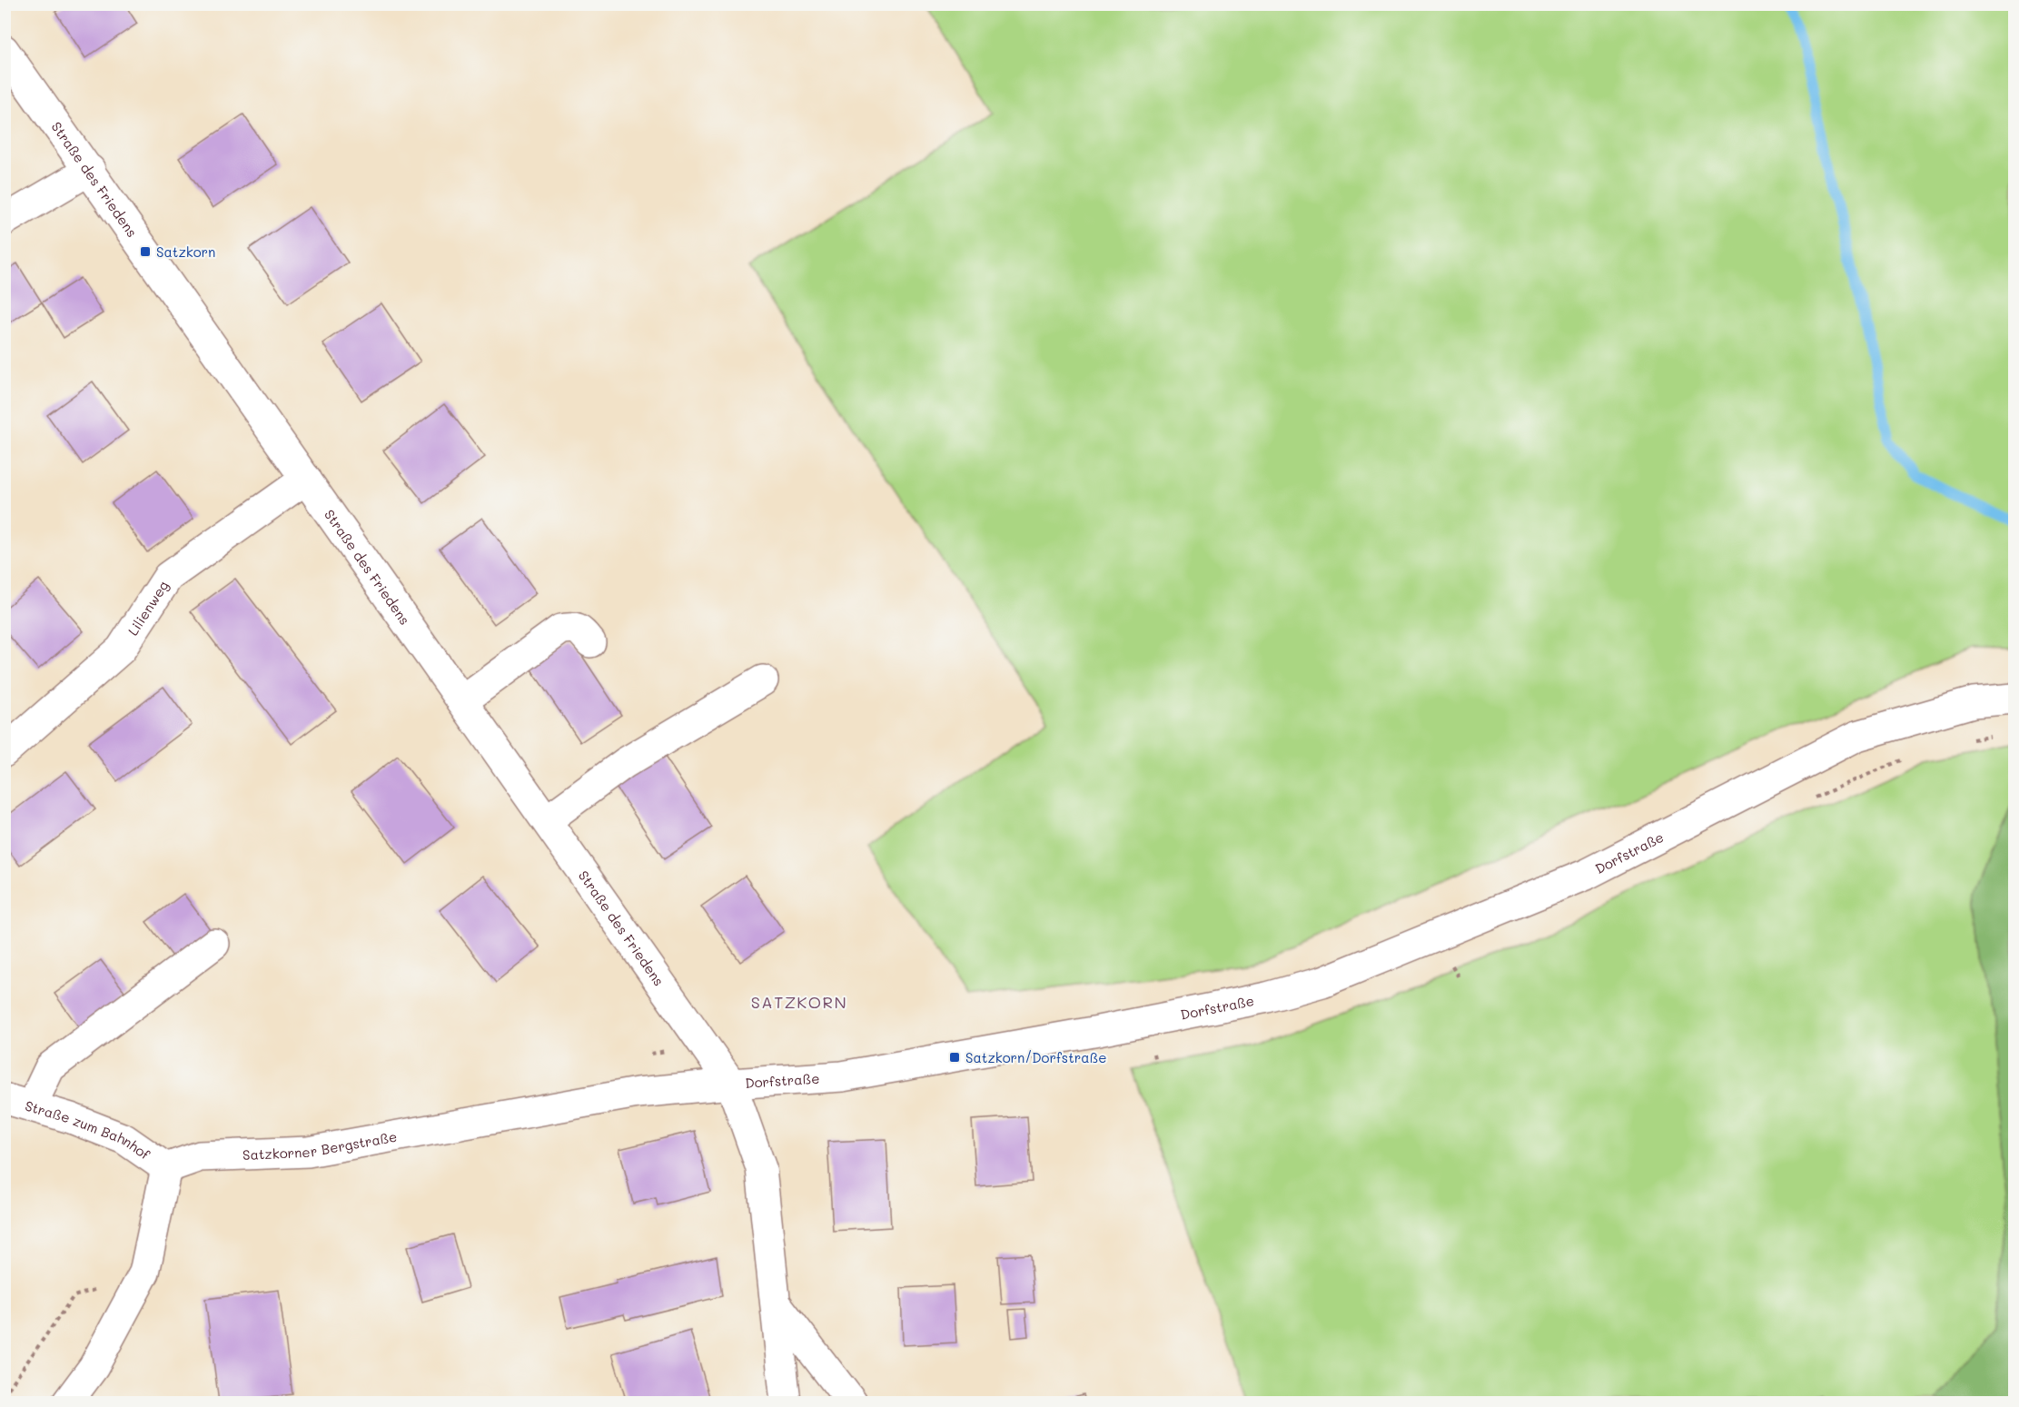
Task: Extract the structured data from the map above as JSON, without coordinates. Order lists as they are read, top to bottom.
{
  "streets": {
    "street": [
      "Straße des Friedens",
      "Lilienweg",
      "Dorfstraße",
      "Straße zum Bahnhof",
      "Satzkorner Bergstraße"
    ]
  },
  "crossings": [
    ["Straße des Friedens", "Lilienweg"],
    ["Straße des Friedens", "Dorfstraße"],
    ["Straße des Friedens", "Satzkorner Bergstraße"],
    ["Dorfstraße", "Satzkorner Bergstraße"],
    ["Straße zum Bahnhof", "Satzkorner Bergstraße"]
  ],
  "districts": ["SATZKORN"],
  "places": {
    "transit": ["Satzkorn", "Satzkorn/Dorfstraße"]
  }
}
